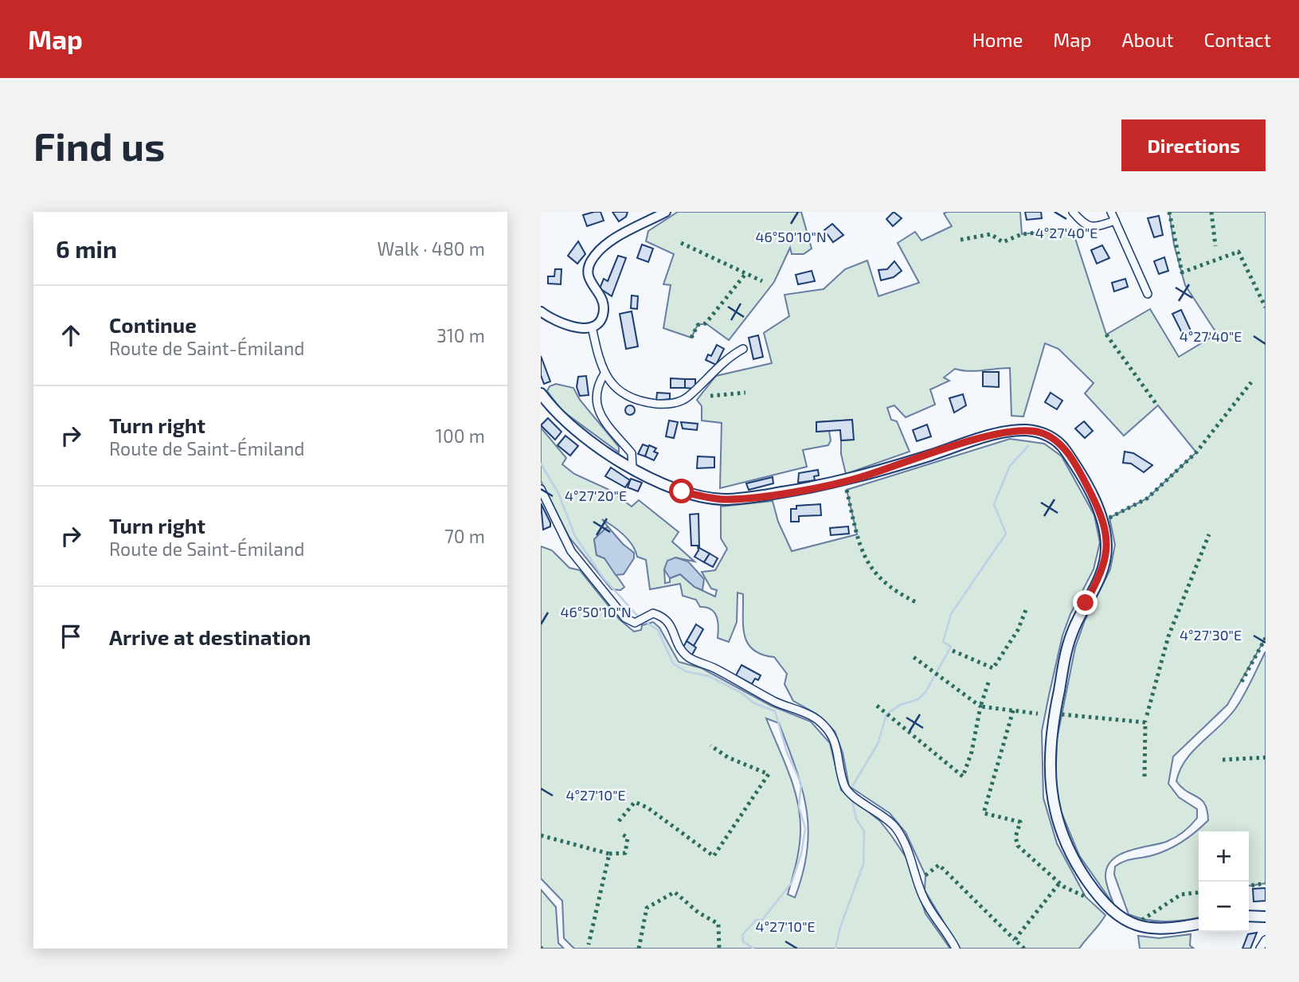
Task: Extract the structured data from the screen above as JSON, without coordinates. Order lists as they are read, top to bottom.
{
  "page": {
    "header": "Map",
    "nav": [
      "Home",
      "Map",
      "About",
      "Contact"
    ],
    "buttons": "Directions",
    "title": "Find us",
    "heading": ["6 min", "Walk · 480 m"],
    "list": [
      ["Continue", "Route de Saint-Émiland", "310 m"],
      ["Turn right", "Route de Saint-Émiland", "100 m"],
      ["Turn right", "Route de Saint-Émiland", "70 m"],
      "Arrive at destination"
    ],
    "map_buttons": ["+", "−"]
  },
  "coordinates": [
    "4°27'40\"E",
    "46°50'10\"N",
    "4°27'20\"E",
    "4°27'30\"E",
    "4°27'10\"E"
  ]
}
